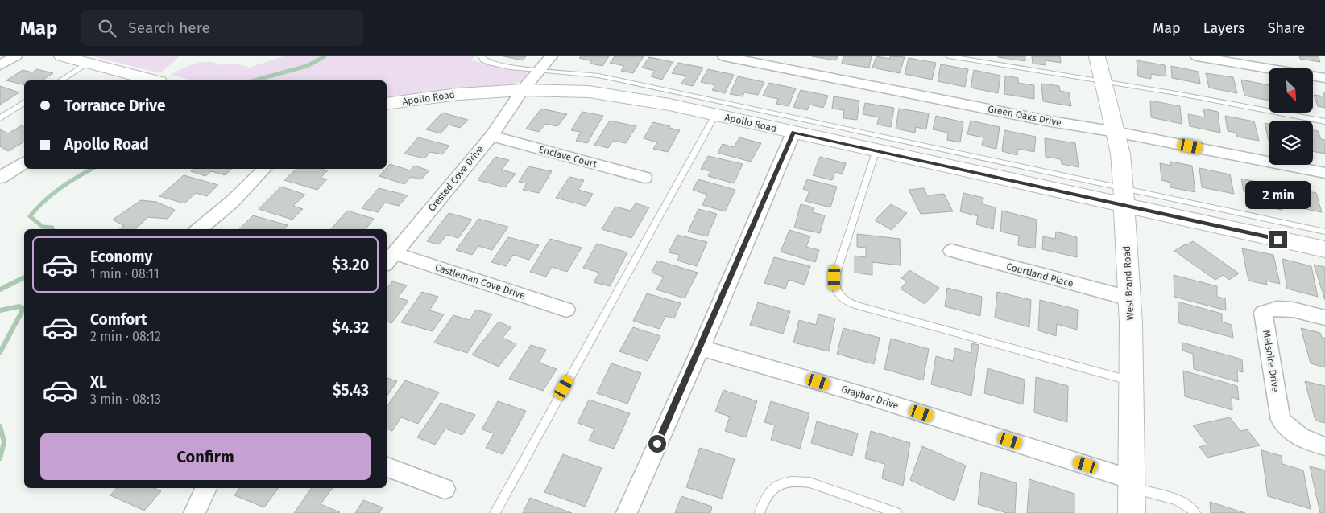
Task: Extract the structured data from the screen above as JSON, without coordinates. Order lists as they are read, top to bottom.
{
  "streets": {
    "street": [
      "Apollo Road",
      "Green Oaks Drive",
      "Enclave Court",
      "Crested Cove Drive",
      "Courtland Place",
      "Castleman Cove Drive",
      "West Brand Road",
      "Melshire Drive",
      "Graybar Drive"
    ]
  },
  "crossings": [
    ["Apollo Road", "Crested Cove Drive"],
    ["Apollo Road", "West Brand Road"],
    ["Green Oaks Drive", "West Brand Road"],
    ["Enclave Court", "Crested Cove Drive"],
    ["Crested Cove Drive", "Castleman Cove Drive"],
    ["Courtland Place", "West Brand Road"],
    ["West Brand Road", "Graybar Drive"]
  ],
  "north": "bottom right",
  "page": {
    "header": "Map",
    "search": "Search here",
    "nav": ["Map", "Layers", "Share"],
    "banner": ["Torrance Drive", "Apollo Road"],
    "bubble": "2 min",
    "list": [
      {
        "name": "Economy",
        "note": "1 min · 08:11",
        "value": "$3.20"
      },
      {
        "name": "Comfort",
        "note": "2 min · 08:12",
        "value": "$4.32"
      },
      {
        "name": "XL",
        "note": "3 min · 08:13",
        "value": "$5.43"
      }
    ],
    "buttons": "Confirm"
  }
}
